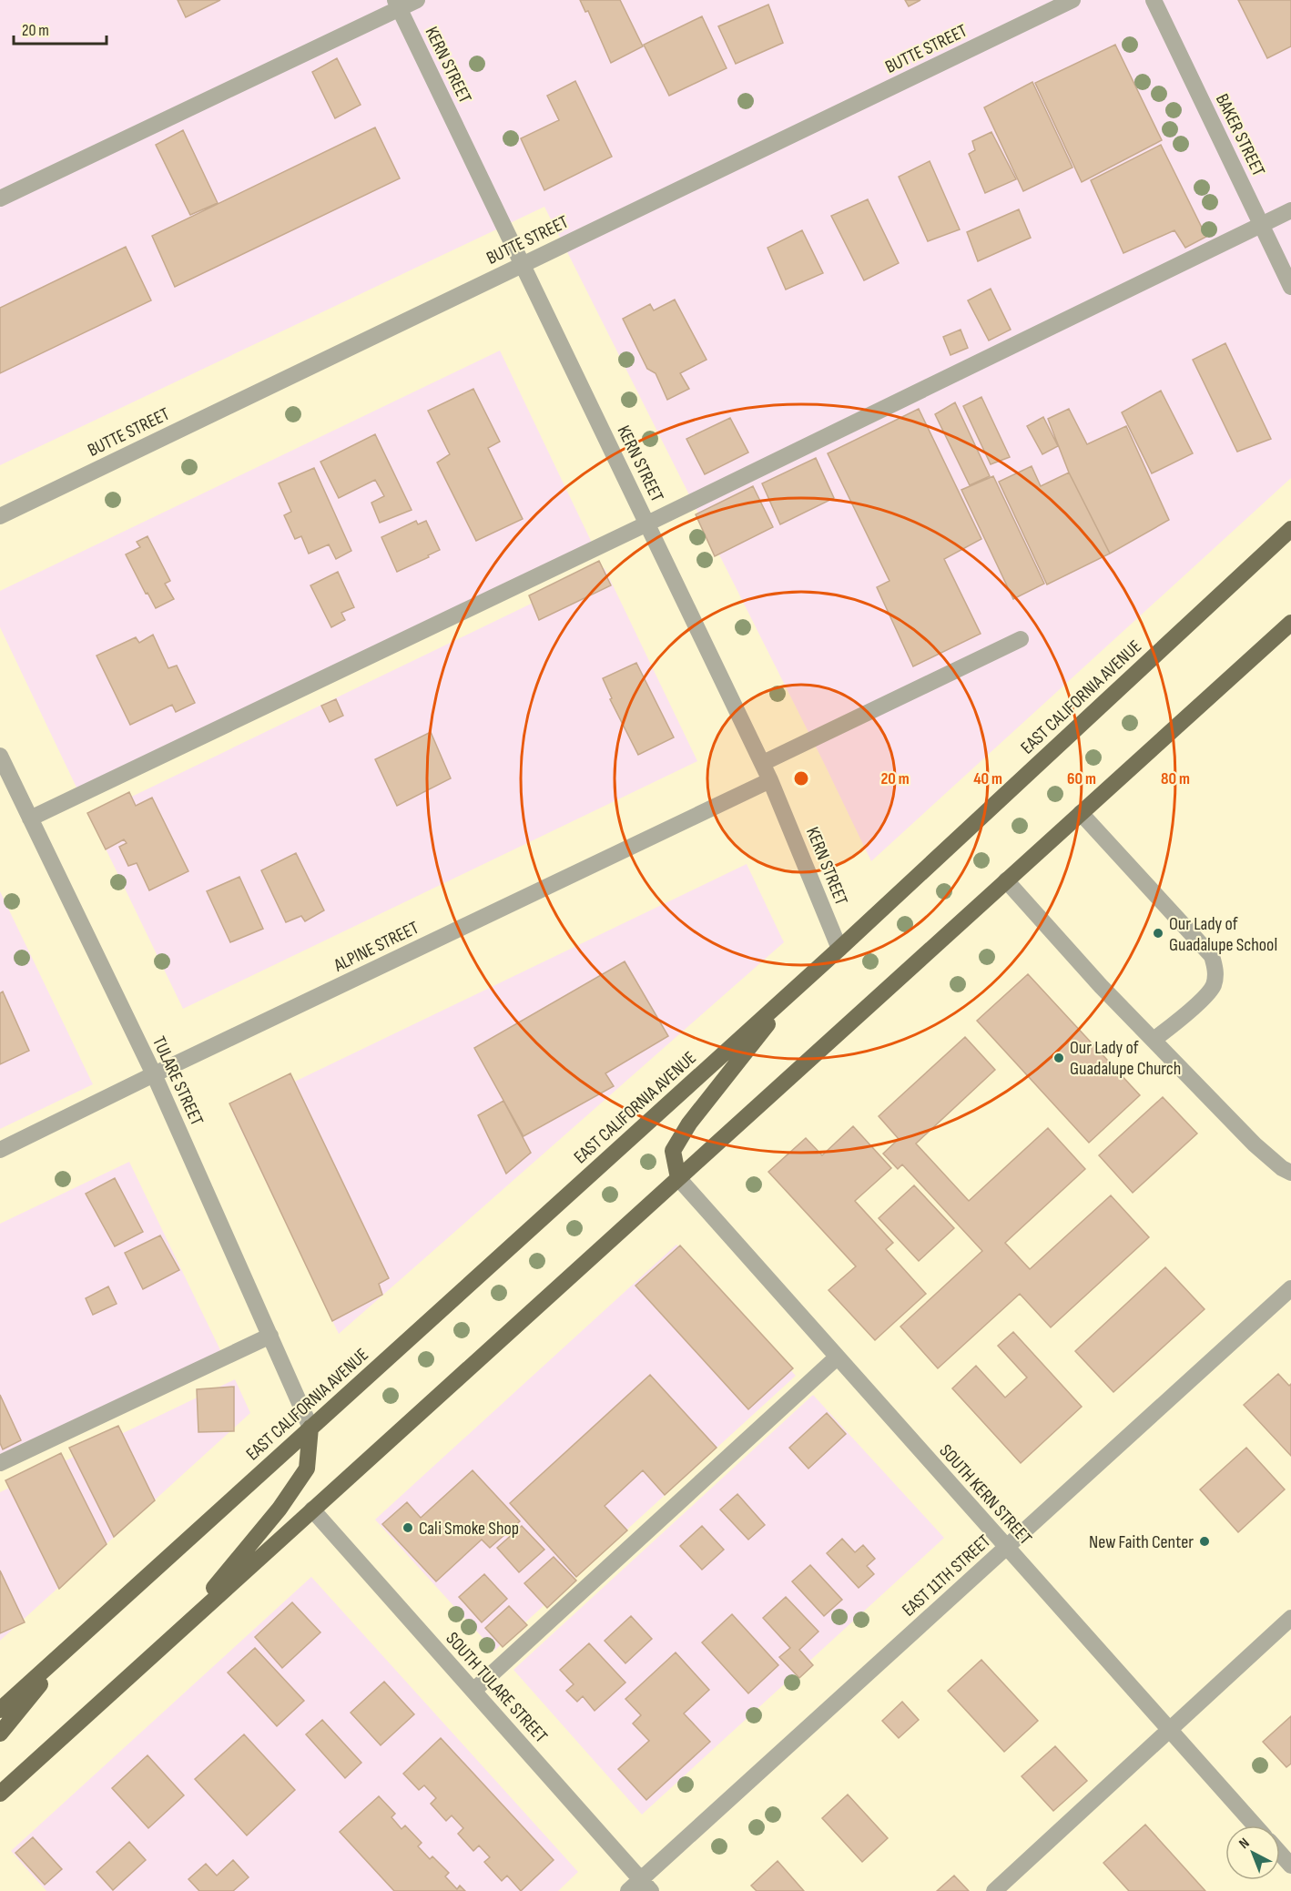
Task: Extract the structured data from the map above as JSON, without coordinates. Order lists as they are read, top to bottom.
{
  "streets": {
    "main road": ["EAST CALIFORNIA AVENUE"],
    "street": [
      "BUTTE STREET",
      "KERN STREET",
      "BAKER STREET",
      "ALPINE STREET",
      "TULARE STREET",
      "SOUTH KERN STREET",
      "EAST 11TH STREET",
      "SOUTH TULARE STREET"
    ]
  },
  "crossings": [
    ["BUTTE STREET", "KERN STREET"],
    ["KERN STREET", "EAST CALIFORNIA AVENUE"],
    ["KERN STREET", "ALPINE STREET"],
    ["EAST CALIFORNIA AVENUE", "TULARE STREET"],
    ["ALPINE STREET", "TULARE STREET"],
    ["SOUTH KERN STREET", "EAST 11TH STREET"],
    ["EAST 11TH STREET", "SOUTH TULARE STREET"]
  ],
  "places": [
    "Our Lady of Guadalupe School",
    "Our Lady of Guadalupe Church",
    "Cali Smoke Shop",
    "New Faith Center"
  ],
  "scale_bar": "20 m",
  "north": "top left",
  "rings": [
    "20 m",
    "40 m",
    "60 m",
    "80 m"
  ]
}
